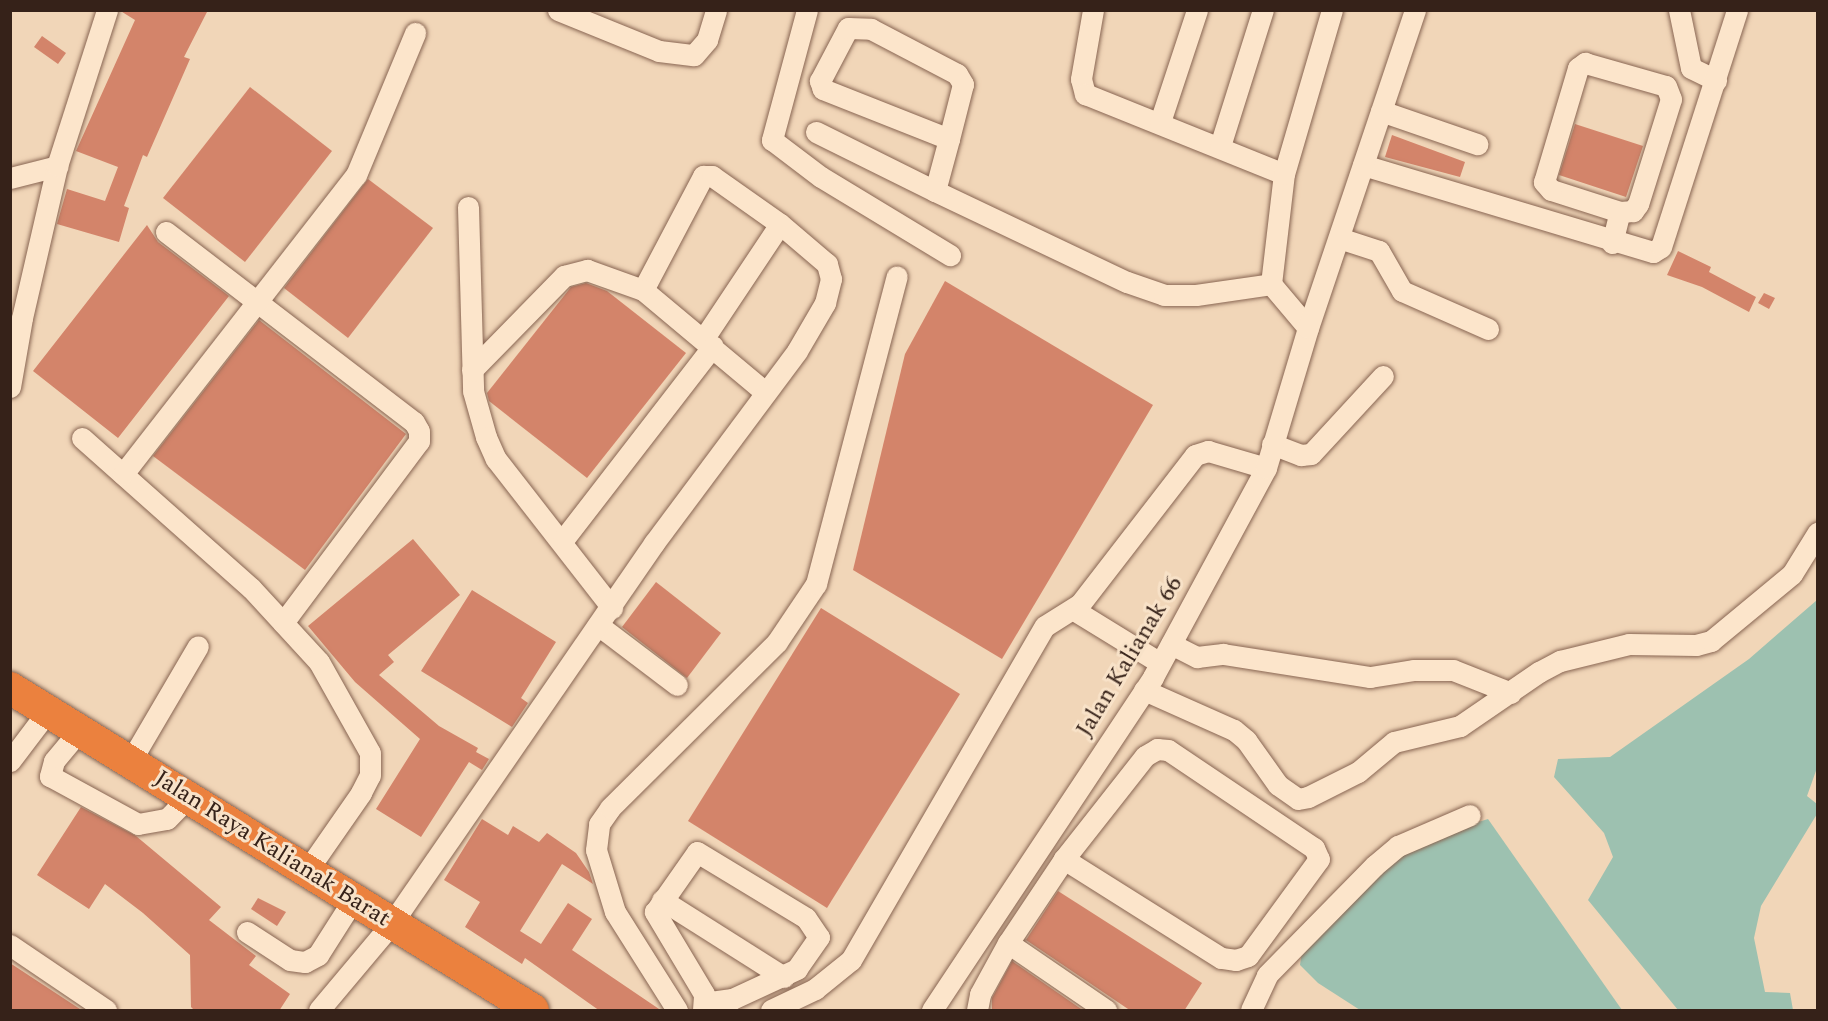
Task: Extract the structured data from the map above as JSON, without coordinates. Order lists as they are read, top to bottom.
{
  "streets": {
    "highway": ["Jalan Raya Kalianak Barat"],
    "lane": ["Jalan Kalianak 66"]
  }
}
